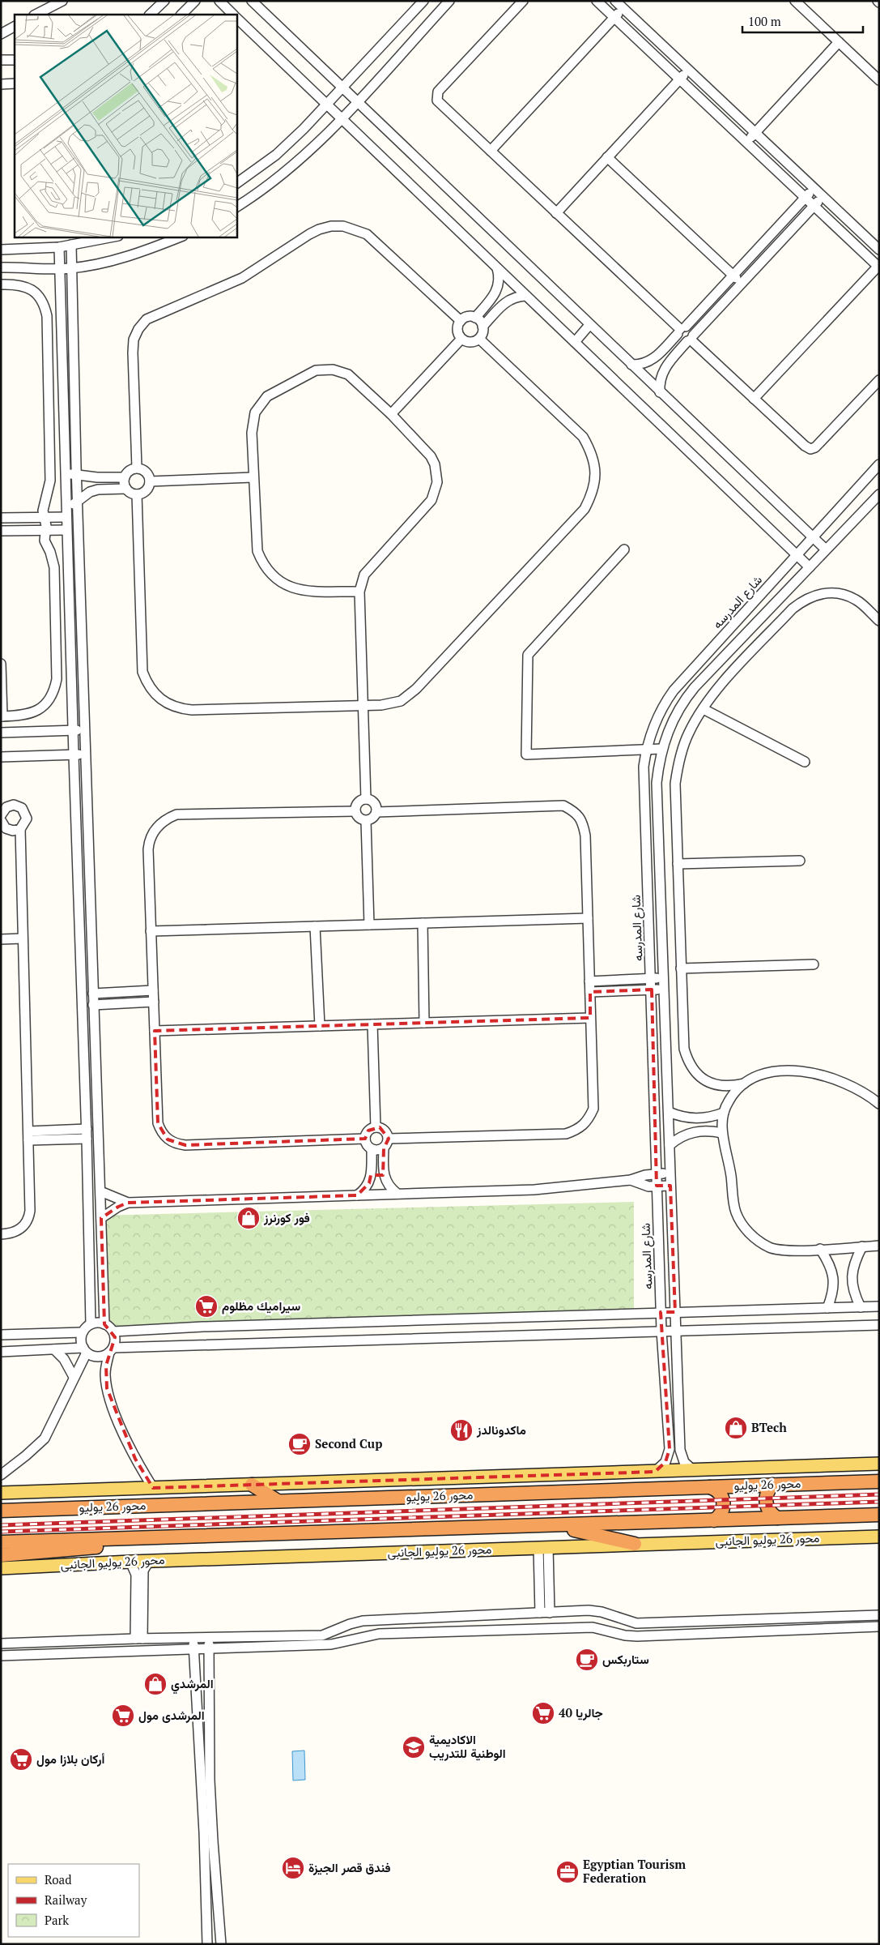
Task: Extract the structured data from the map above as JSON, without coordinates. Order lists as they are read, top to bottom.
{
  "streets": {
    "highway": ["محور 26 يوليو"],
    "main road": ["محور 26 يوليو الجانبى"],
    "street": ["شارع المدرسه"]
  },
  "places": {
    "shop": ["فور كورنرز", "BTech", "المرشدي"],
    "supermarket": [
      "سيراميك مظلوم",
      "جالريا 40",
      "المرشدى مول",
      "أركان بلازا مول"
    ],
    "restaurant": ["ماكدونالدز"],
    "cafe": ["Second Cup", "ستاربكس"],
    "school or university": ["الاكاديمية الوطنية للتدريب"],
    "hotel": ["فندق قصر الجيزة"],
    "office": ["Egyptian Tourism Federation"]
  },
  "legend": ["Road", "Railway", "Park"],
  "scale_bar": "100 m"
}
